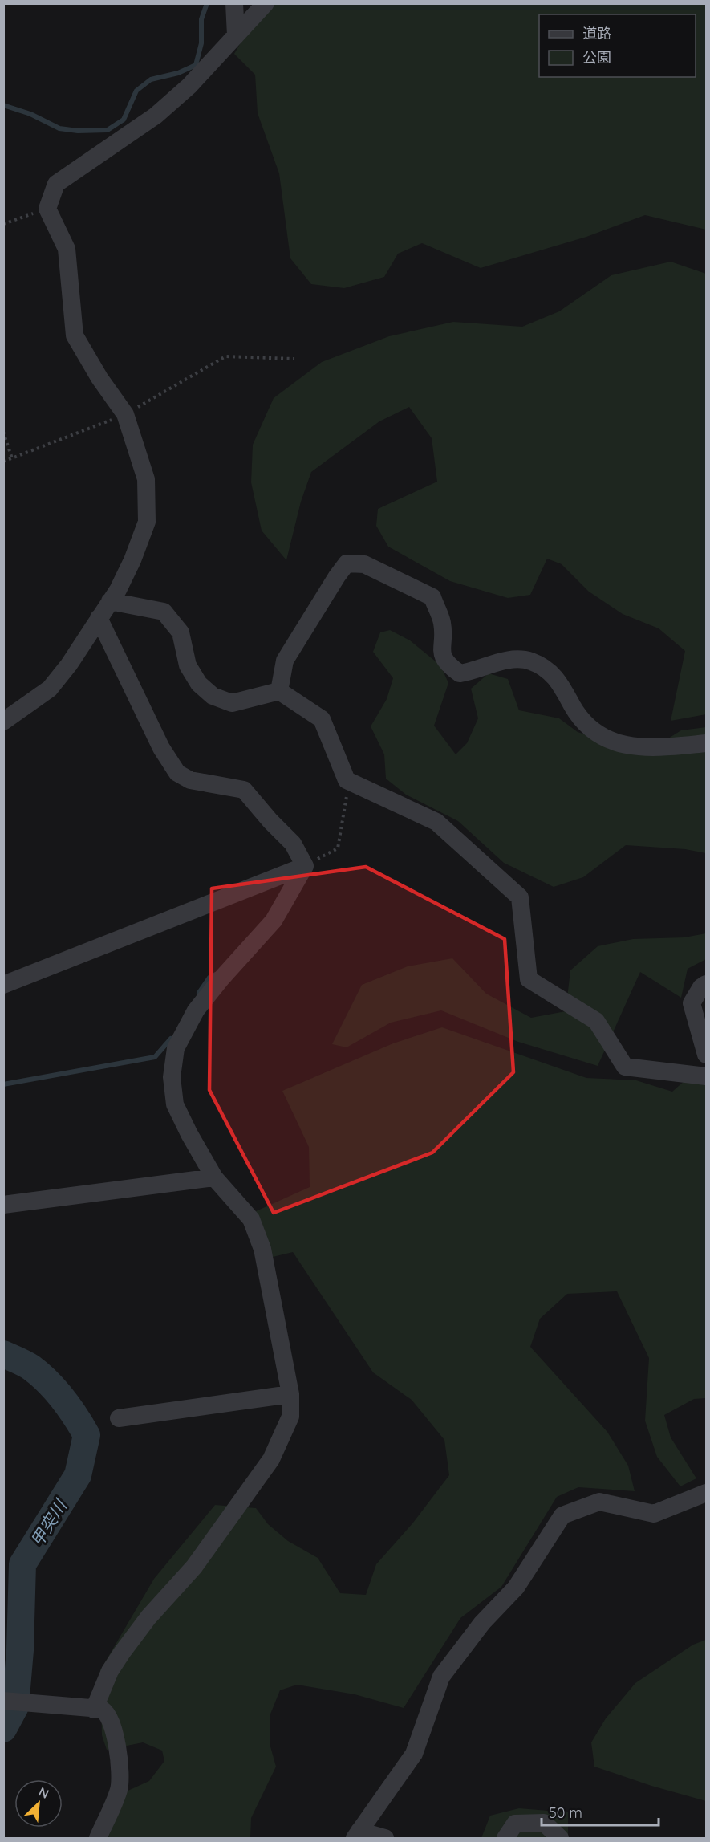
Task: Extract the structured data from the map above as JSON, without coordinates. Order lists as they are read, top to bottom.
{
  "water": ["甲突川"],
  "legend": ["道路", "公園"],
  "scale_bar": "50 m",
  "north": "top right"
}
